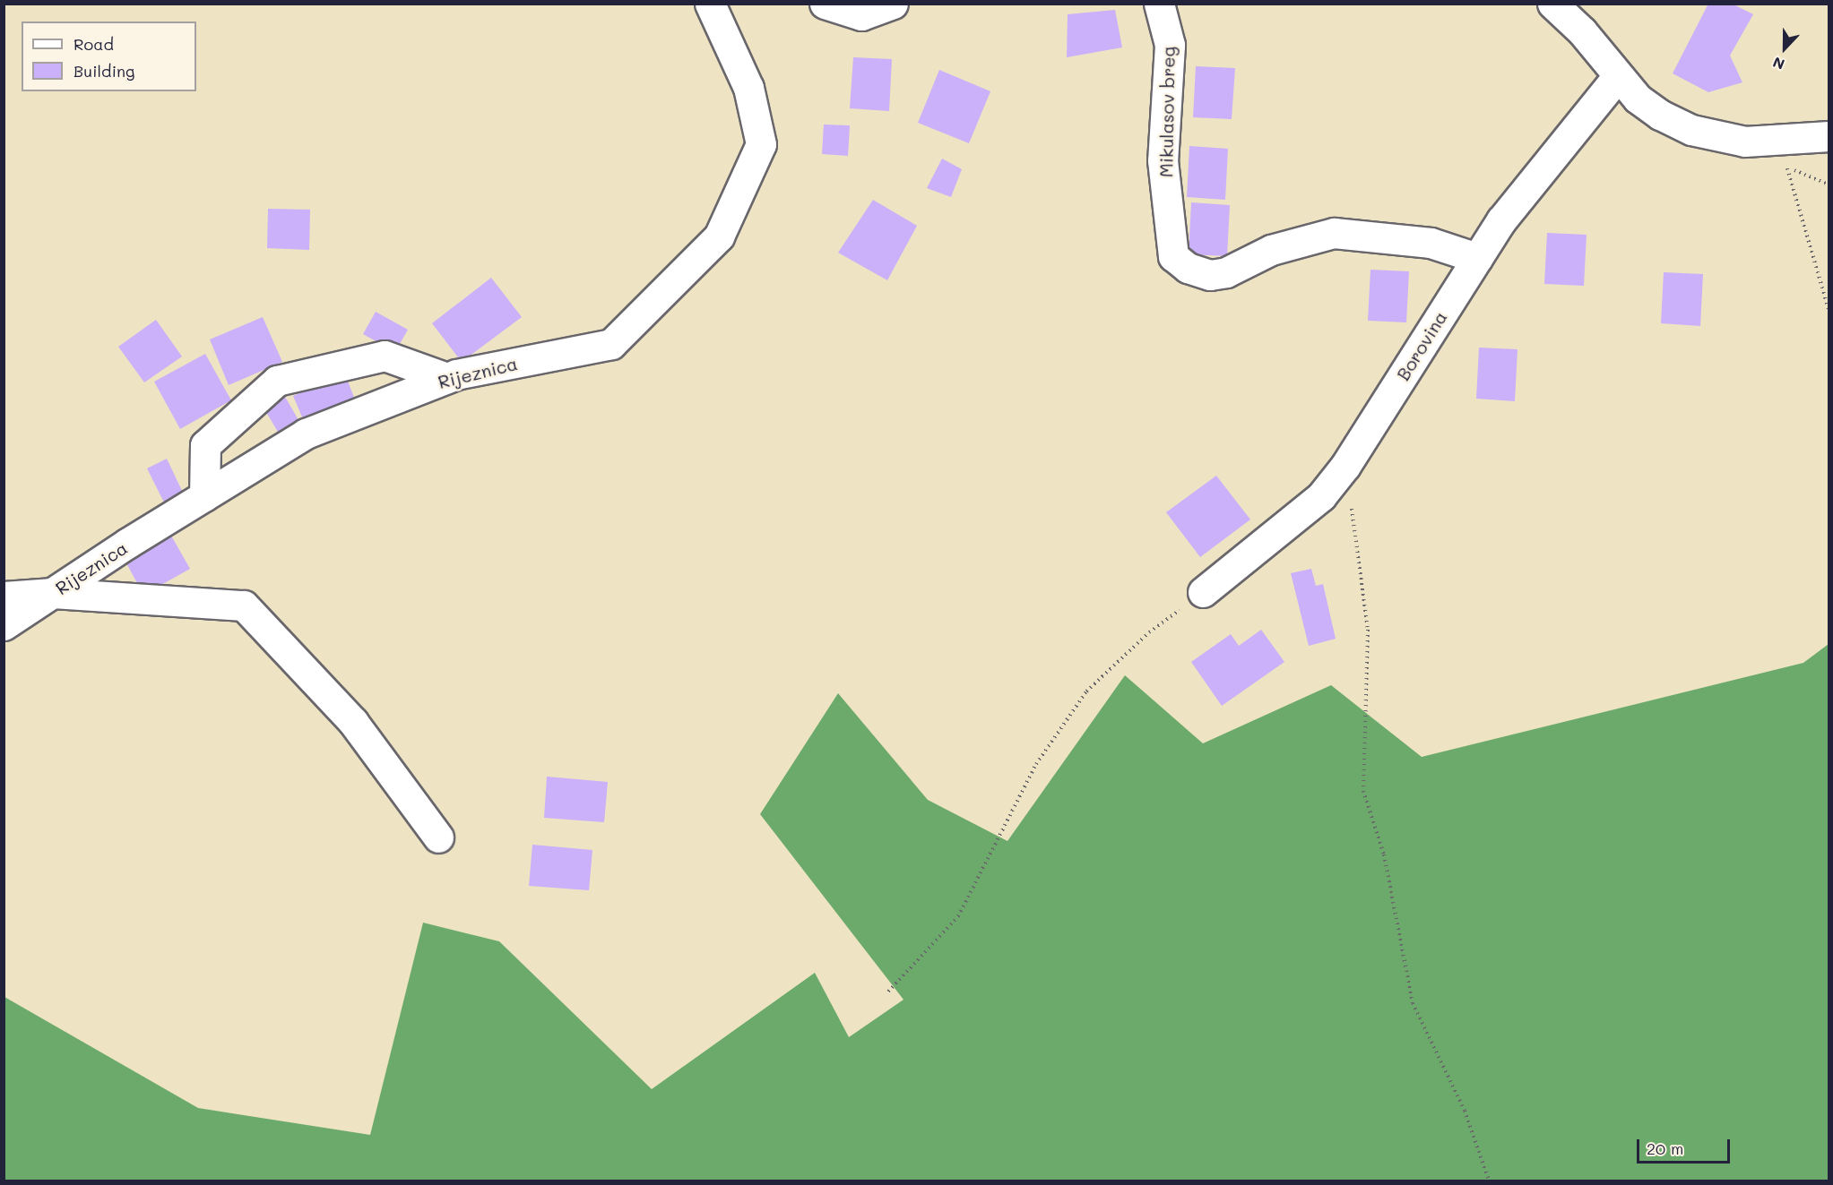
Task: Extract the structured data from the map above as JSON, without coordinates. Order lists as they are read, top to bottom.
{
  "streets": {
    "street": ["Mikulasov breg", "Borovina", "Rijeznica"]
  },
  "crossings": [
    ["Mikulasov breg", "Borovina"]
  ],
  "legend": ["Road", "Building"],
  "scale_bar": "20 m",
  "north": "bottom"
}
